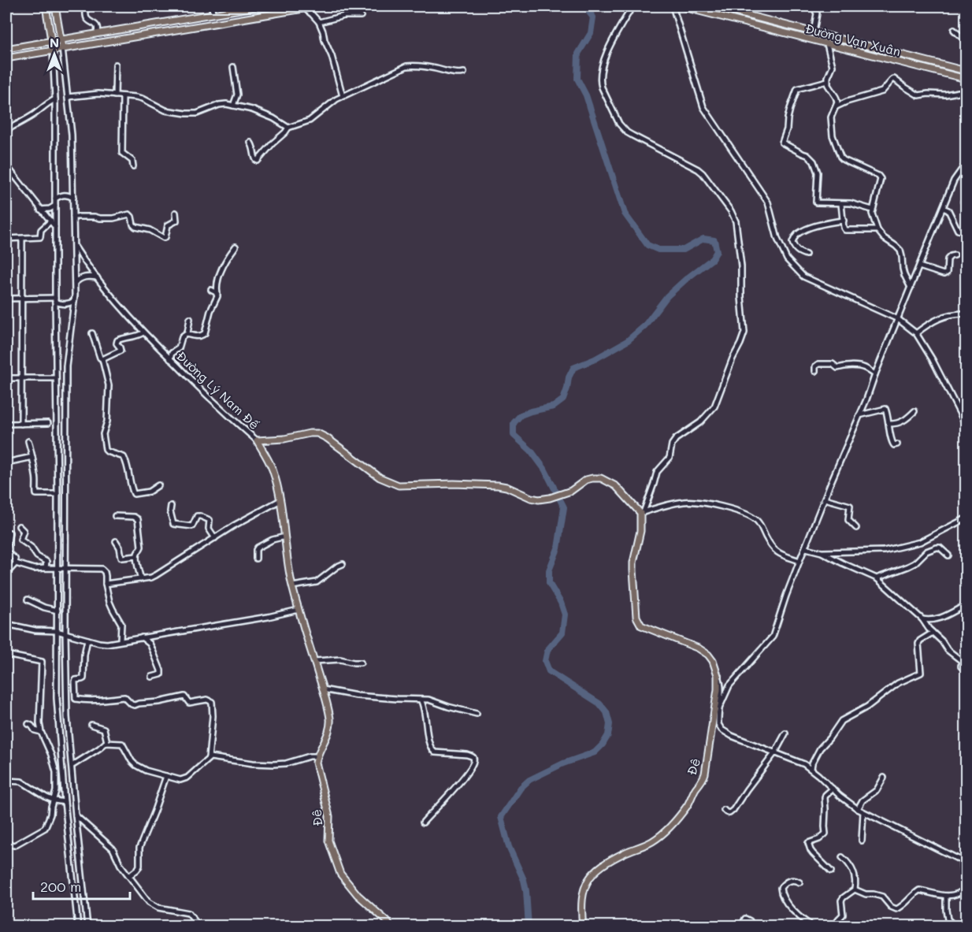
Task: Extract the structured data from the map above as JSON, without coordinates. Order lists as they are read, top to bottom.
{
  "streets": {
    "main road": ["Đường Vạn Xuân", "Đường Lý Nam Đế", "Đê"]
  },
  "scale_bar": "200 m",
  "north": "top"
}
